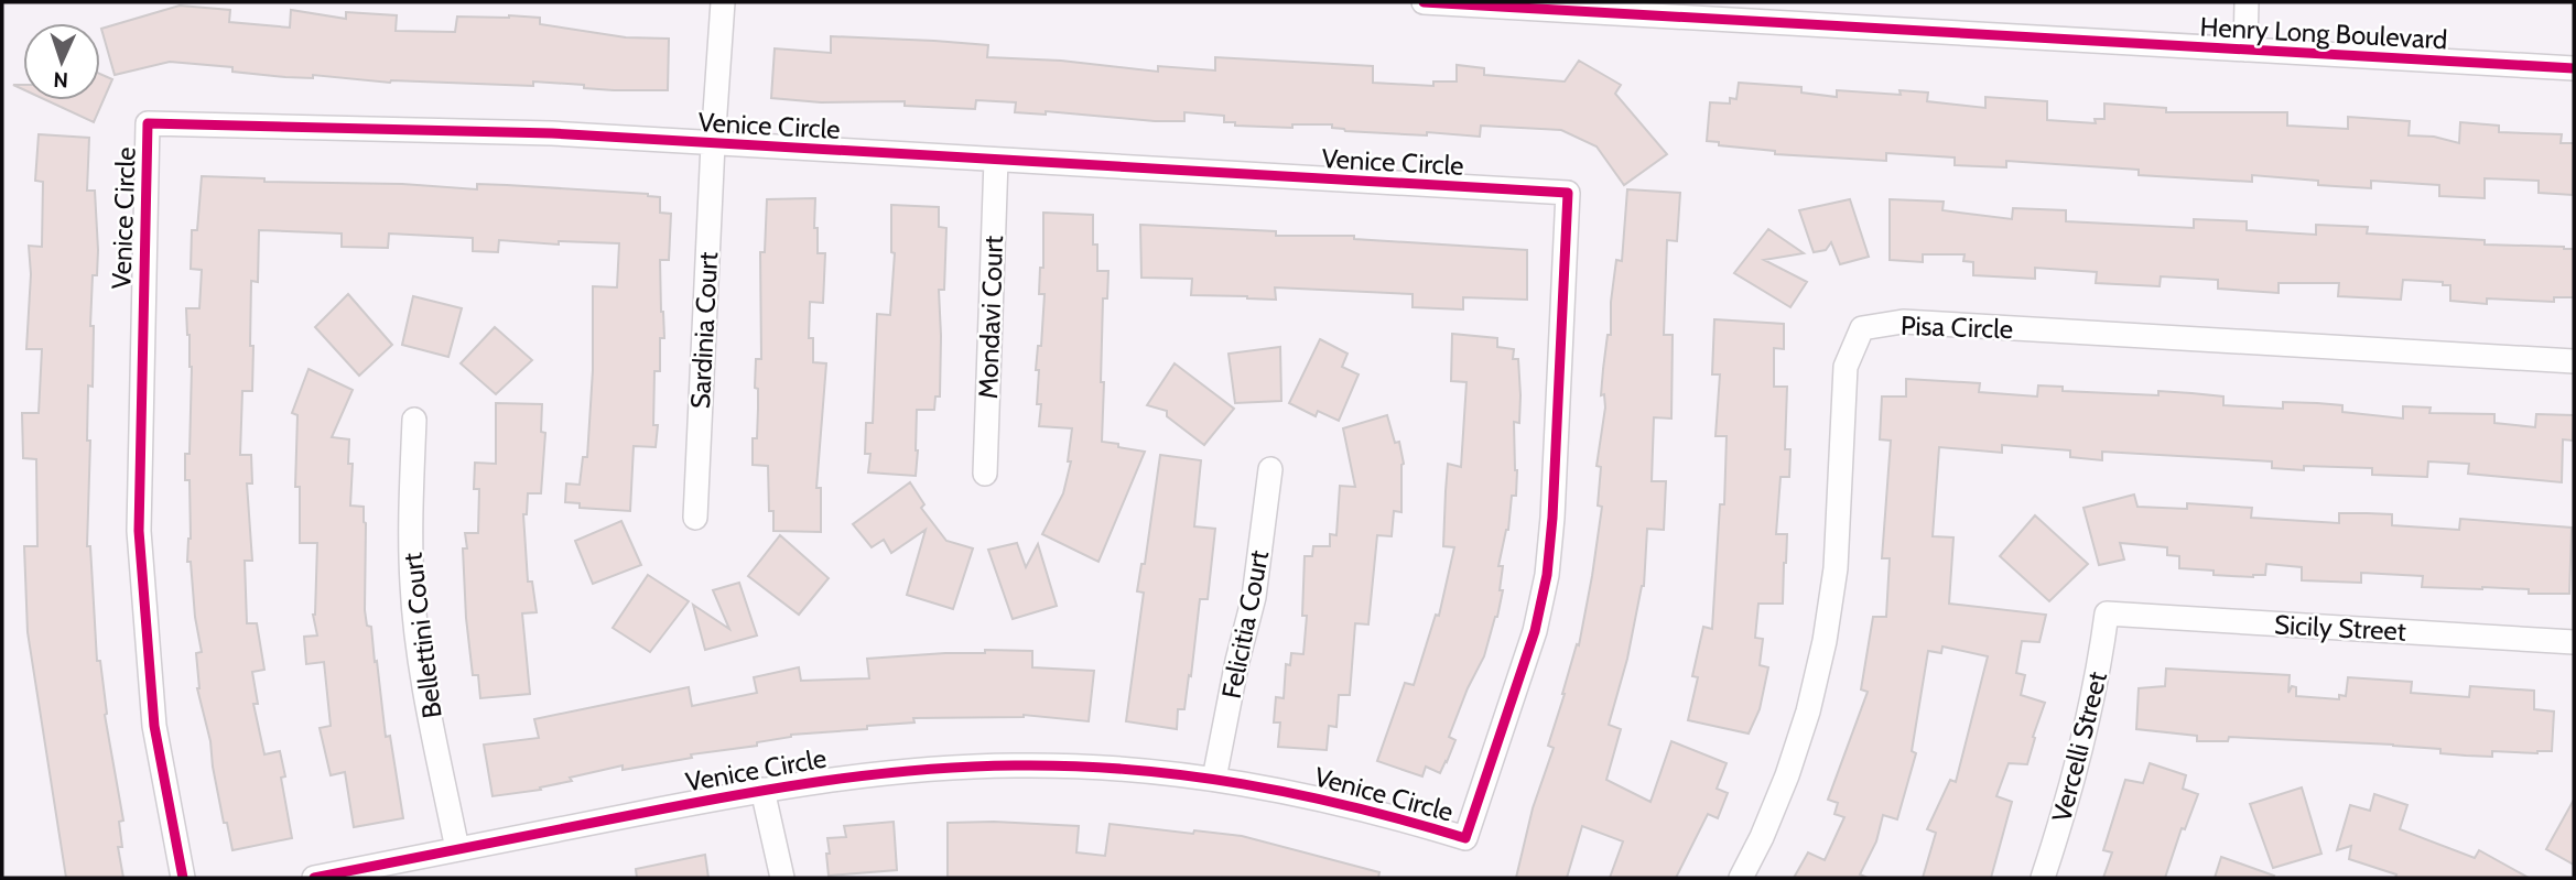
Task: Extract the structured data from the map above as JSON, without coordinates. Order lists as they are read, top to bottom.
{
  "streets": {
    "street": [
      "Henry Long Boulevard",
      "Venice Circle",
      "Mondavi Court",
      "Pisa Circle",
      "Sardinia Court",
      "Felicitia Court",
      "Sicily Street",
      "Bellettini Court",
      "Vercelli Street"
    ]
  },
  "crossings": [
    ["Venice Circle", "Mondavi Court"],
    ["Venice Circle", "Sardinia Court"],
    ["Venice Circle", "Felicitia Court"],
    ["Venice Circle", "Bellettini Court"],
    ["Sicily Street", "Vercelli Street"]
  ],
  "north": "bottom"
}
